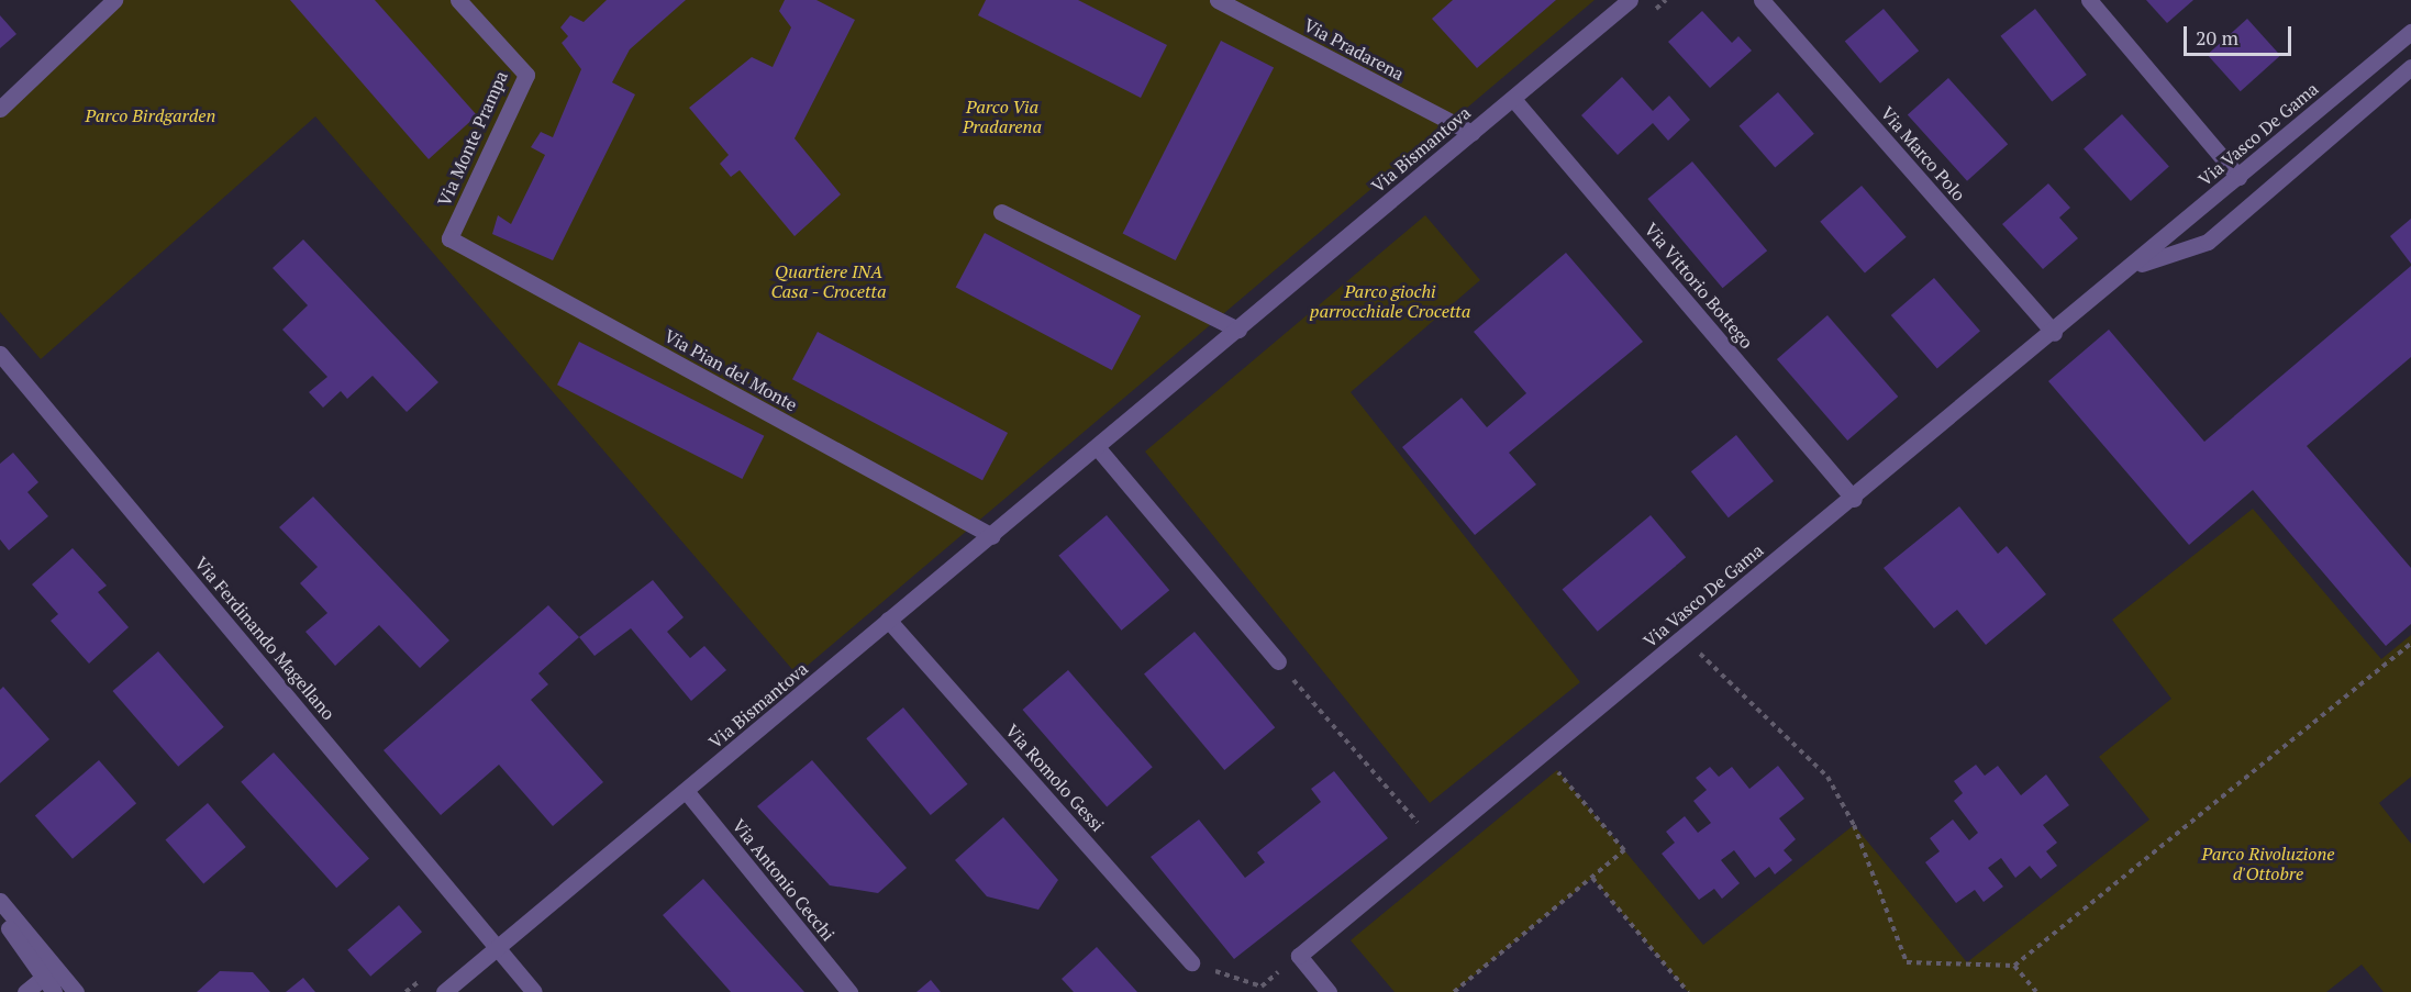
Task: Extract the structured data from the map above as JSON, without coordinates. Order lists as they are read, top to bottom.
{
  "streets": {
    "street": [
      "Via Pradarena",
      "Via Vasco De Gama",
      "Via Monte Prampa",
      "Via Bismantova",
      "Via Marco Polo",
      "Via Vittorio Bottego",
      "Via Pian del Monte",
      "Via Ferdinando Magellano",
      "Via Romolo Gessi",
      "Via Antonio Cecchi"
    ]
  },
  "crossings": [
    ["Via Pradarena", "Via Bismantova"],
    ["Via Vasco De Gama", "Via Marco Polo"],
    ["Via Vasco De Gama", "Via Vittorio Bottego"],
    ["Via Monte Prampa", "Via Pian del Monte"],
    ["Via Bismantova", "Via Vittorio Bottego"],
    ["Via Bismantova", "Via Pian del Monte"],
    ["Via Bismantova", "Via Ferdinando Magellano"],
    ["Via Bismantova", "Via Romolo Gessi"],
    ["Via Bismantova", "Via Antonio Cecchi"]
  ],
  "parks": [
    "Parco Via Pradarena",
    "Parco Birdgarden",
    "Quartiere INA Casa - Crocetta",
    "Parco giochi parrocchiale Crocetta",
    "Parco Rivoluzione d'Ottobre"
  ],
  "scale_bar": "20 m"
}
